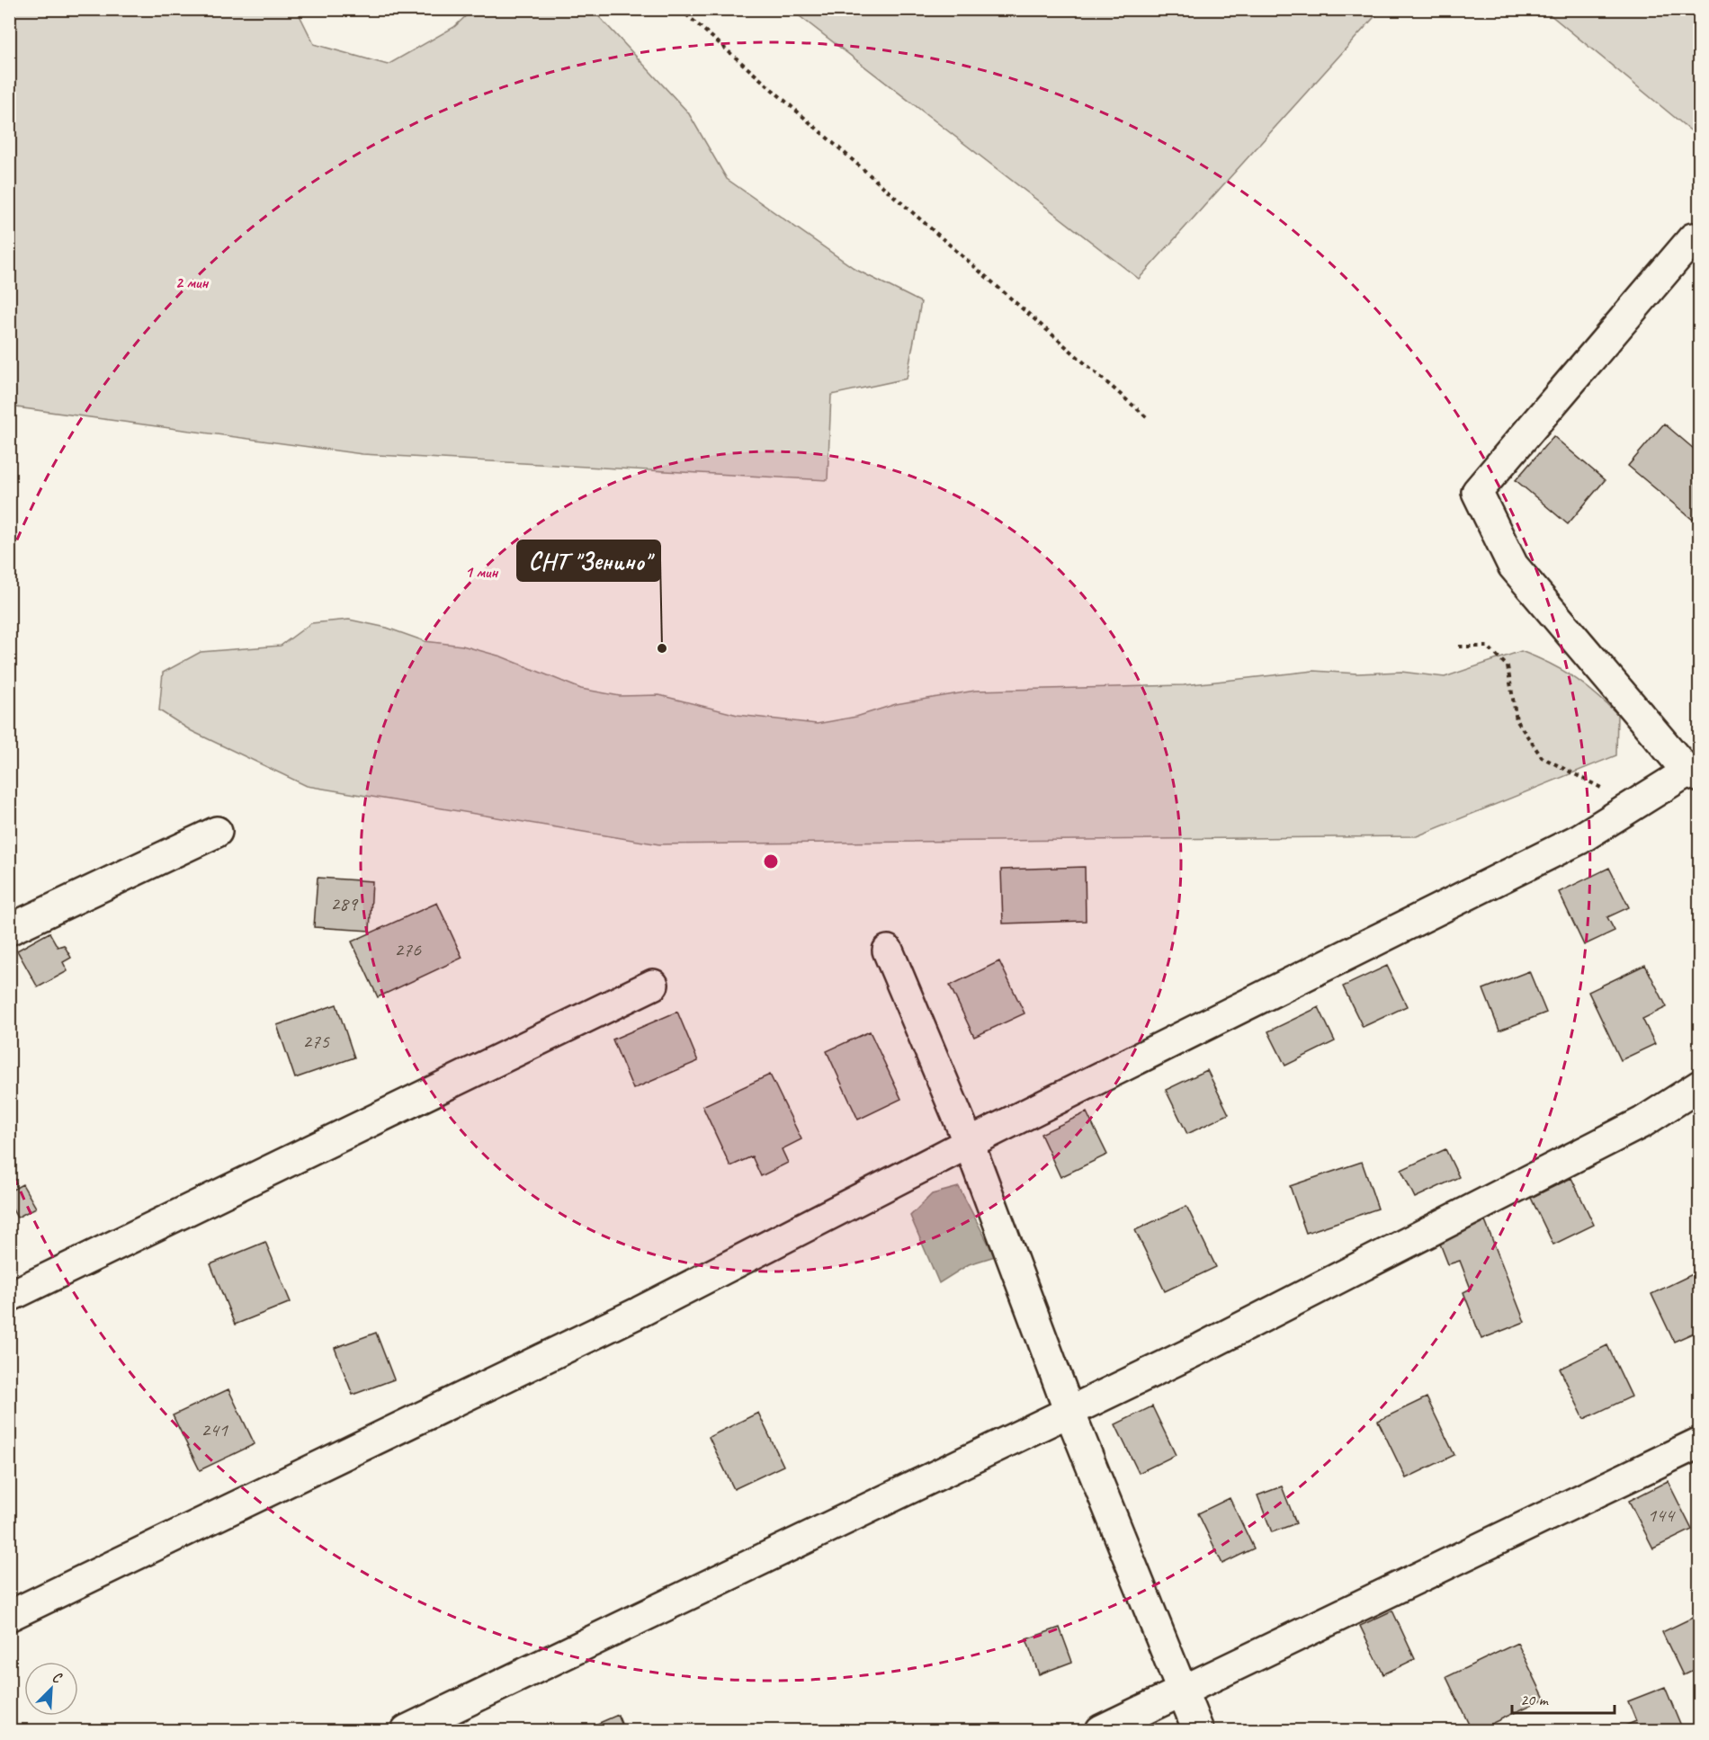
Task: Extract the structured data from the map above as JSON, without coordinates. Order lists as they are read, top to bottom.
{
  "places": ["СНТ \"Зенино\""],
  "house_numbers": [
    "289",
    "276",
    "275",
    "241",
    "144"
  ],
  "scale_bar": "20 m",
  "north": "top right",
  "rings": ["2 мин", "1 мин"]
}
